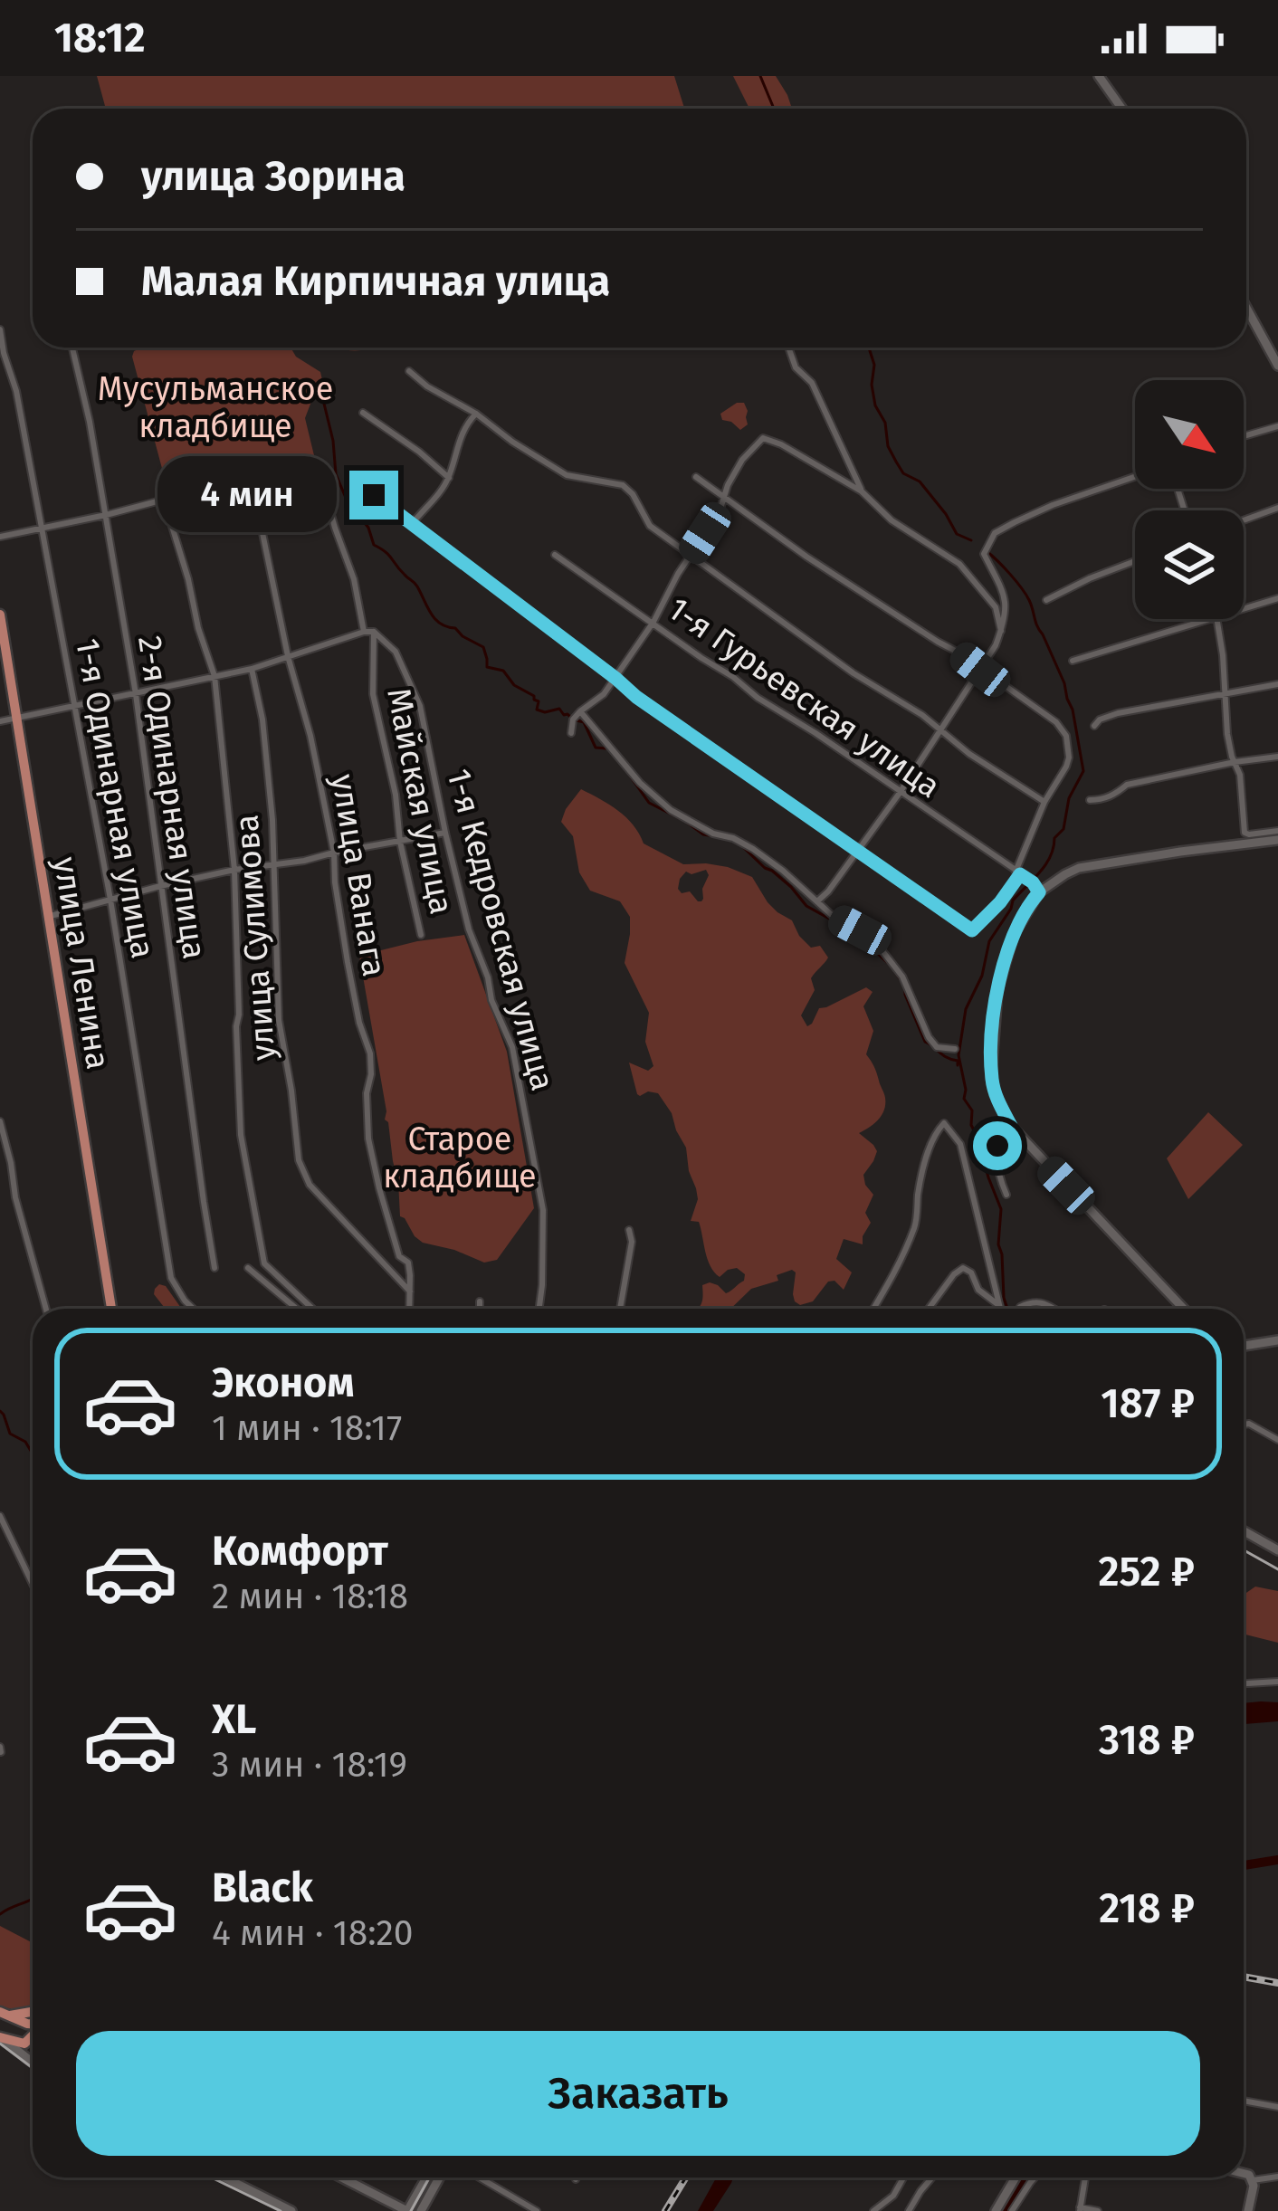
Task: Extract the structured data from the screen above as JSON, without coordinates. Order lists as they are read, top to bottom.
{
  "streets": {
    "main road": ["улица Ленина"],
    "street": [
      "1-я Гурьевская улица",
      "2-я Одинарная улица",
      "1-я Одинарная улица",
      "Майская улица",
      "улица Ванага",
      "1-я Кедровская улица",
      "улица Сулимова"
    ]
  },
  "crossings": [
    ["Майская улица", "1-я Кедровская улица"],
    ["улица Ванага", "улица Сулимова"]
  ],
  "parks": ["Мусульманское кладбище", "Старое кладбище"],
  "north": "bottom right",
  "page": {
    "status": "18:12",
    "banner": ["улица Зорина", "Малая Кирпичная улица"],
    "bubble": "4 мин",
    "list": [
      {
        "name": "Эконом",
        "note": "1 мин · 18:17",
        "value": "187 ₽"
      },
      {
        "name": "Комфорт",
        "note": "2 мин · 18:18",
        "value": "252 ₽"
      },
      {
        "name": "XL",
        "note": "3 мин · 18:19",
        "value": "318 ₽"
      },
      {
        "name": "Black",
        "note": "4 мин · 18:20",
        "value": "218 ₽"
      }
    ],
    "buttons": "Заказать"
  }
}
